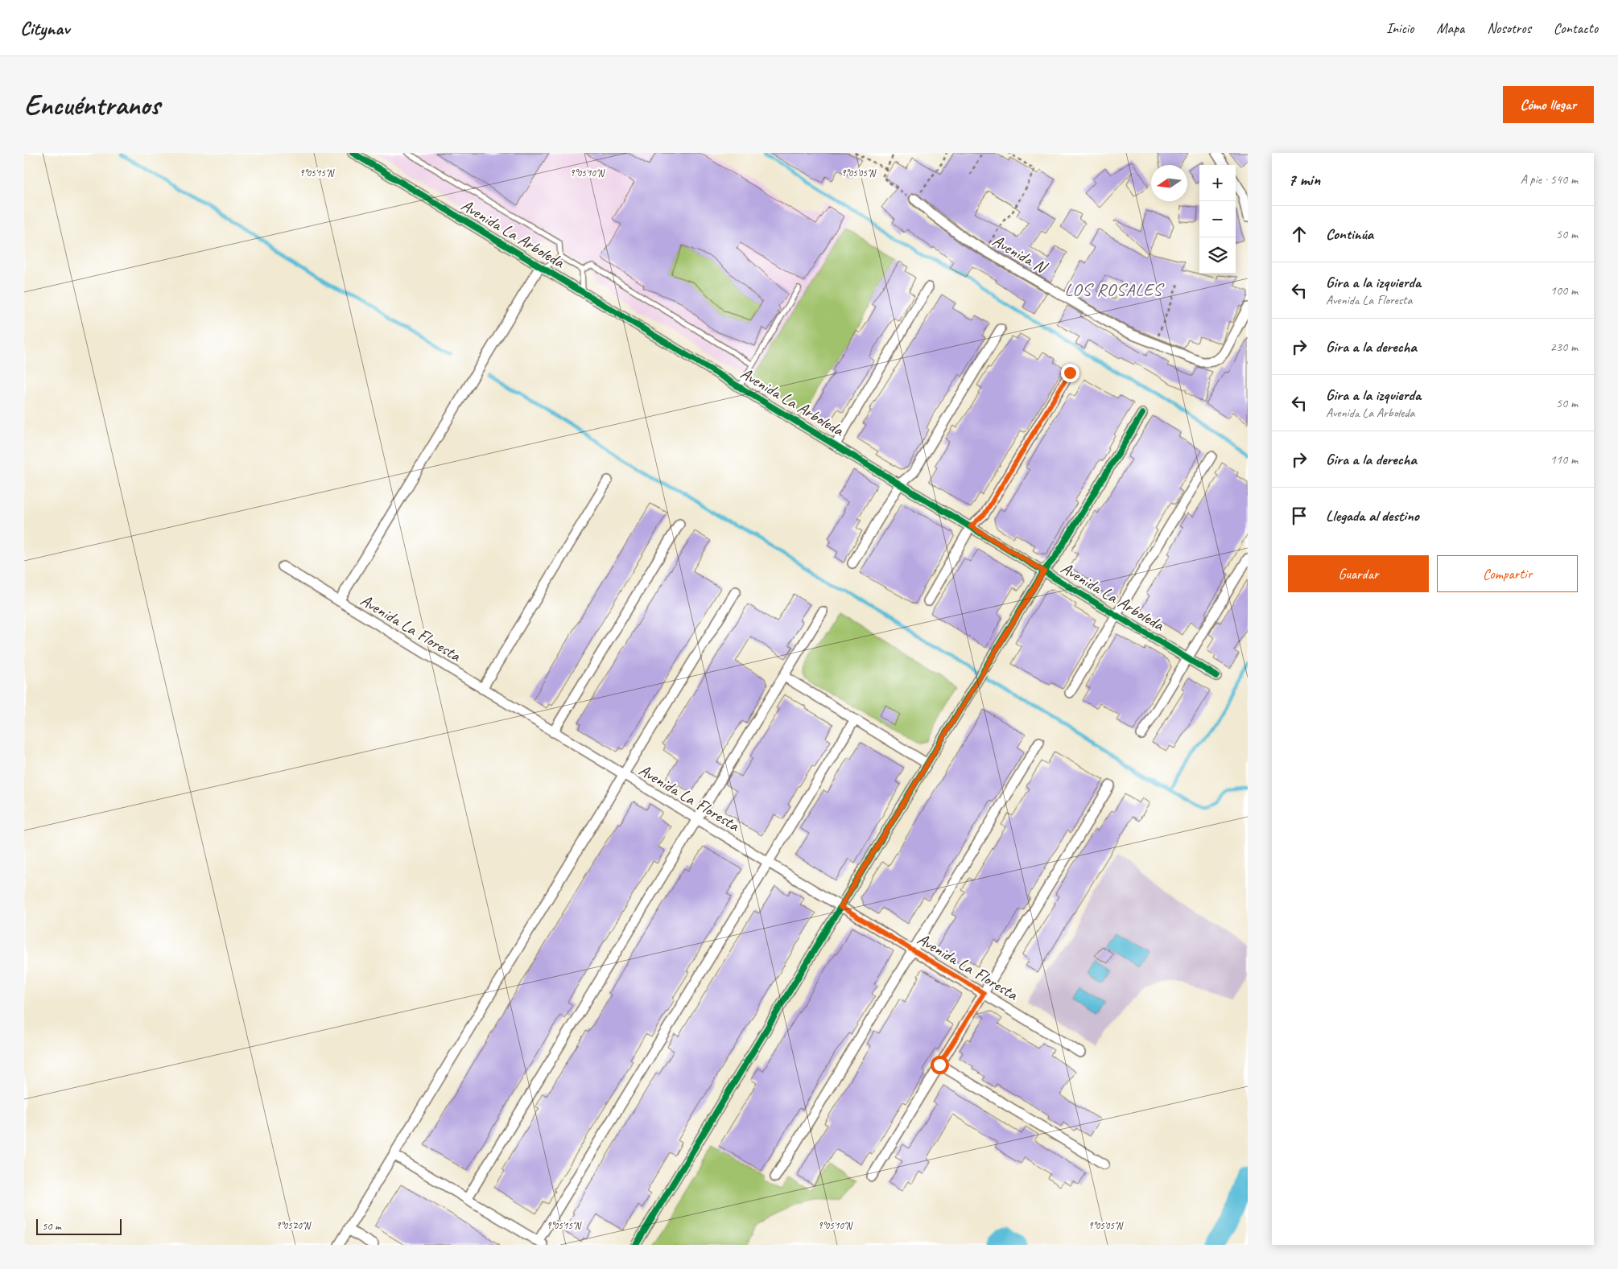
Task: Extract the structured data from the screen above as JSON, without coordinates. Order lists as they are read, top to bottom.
{
  "streets": {
    "street": ["Avenida La Arboleda", "Avenida N", "Avenida La Floresta"]
  },
  "districts": ["LOS ROSALES"],
  "scale_bar": "50 m",
  "north": "left",
  "page": {
    "header": "Citynav",
    "nav": [
      "Inicio",
      "Mapa",
      "Nosotros",
      "Contacto"
    ],
    "buttons": [
      "Cómo llegar",
      ["Guardar", "Compartir"]
    ],
    "title": "Encuéntranos",
    "heading": ["7 min", "A pie · 540 m"],
    "map_buttons": ["+", "−"],
    "list": [
      ["Continúa", "50 m"],
      ["Gira a la izquierda", "Avenida La Floresta", "100 m"],
      ["Gira a la derecha", "230 m"],
      ["Gira a la izquierda", "Avenida La Arboleda", "50 m"],
      ["Gira a la derecha", "110 m"],
      "Llegada al destino"
    ],
    "scale": "50 m"
  },
  "coordinates": [
    "9°05'15\"N",
    "9°05'10\"N",
    "9°05'05\"N",
    "9°05'20\"N"
  ]
}
